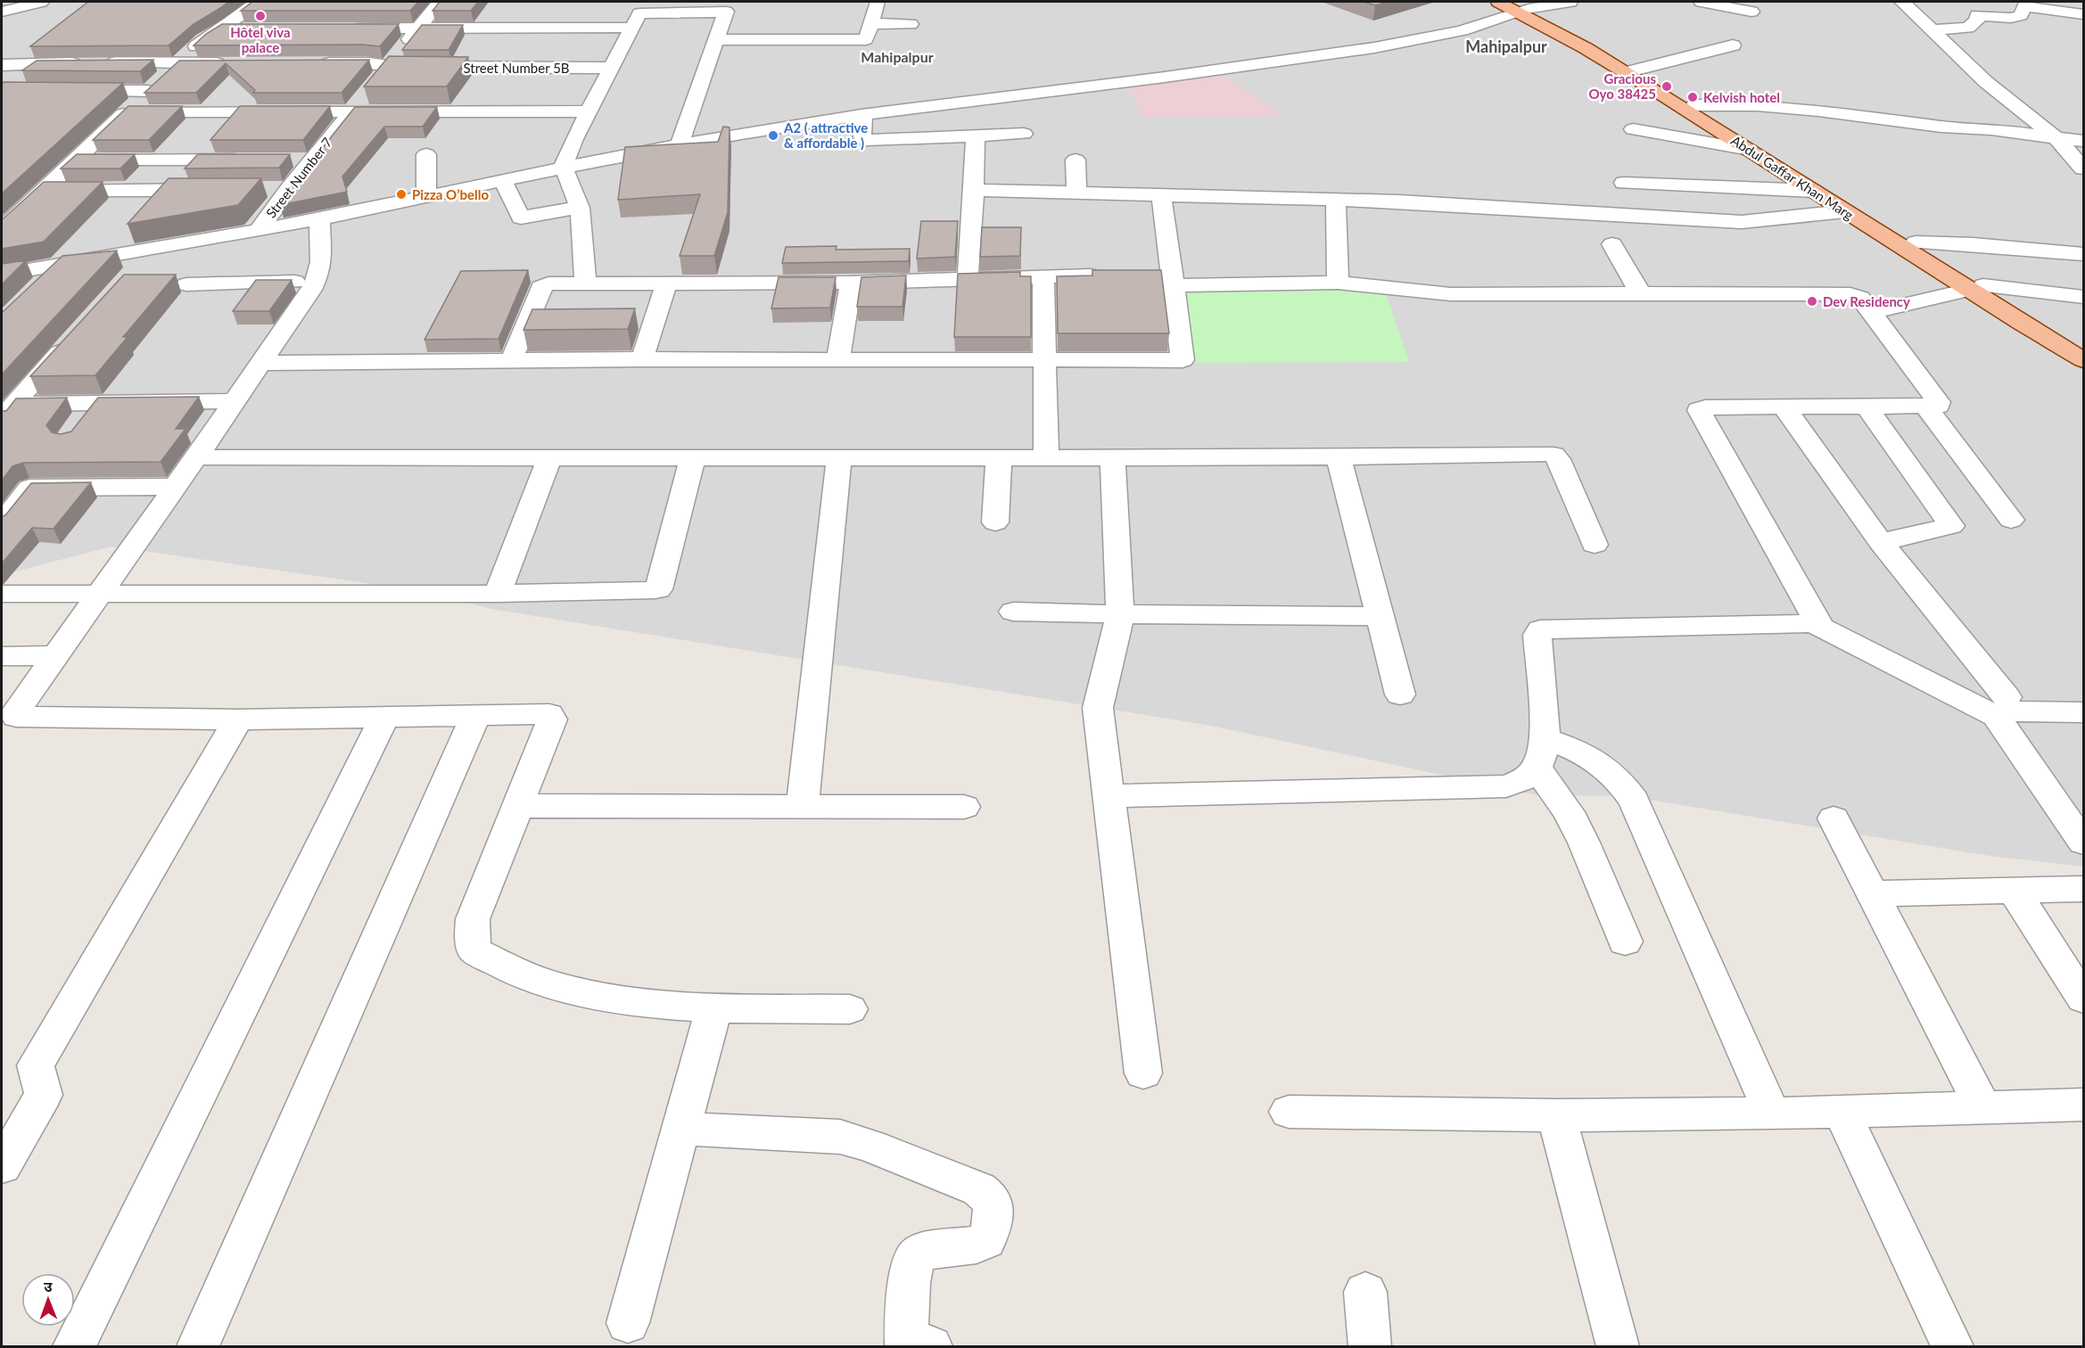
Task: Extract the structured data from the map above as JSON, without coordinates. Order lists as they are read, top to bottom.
{
  "streets": {
    "main road": ["Abdul Gaffar Khan Marg"],
    "street": ["Street Number 5B", "Street Number 7"]
  },
  "districts": ["Mahipalpur", "Mahipalpur"],
  "places": [
    "Hôtel viva palace",
    "Gracious Oyo 38425",
    "Kelvish hotel",
    "A2 ( attractive & affordable )",
    "Pizza O’bello",
    "Dev Residency"
  ],
  "north": "top"
}
